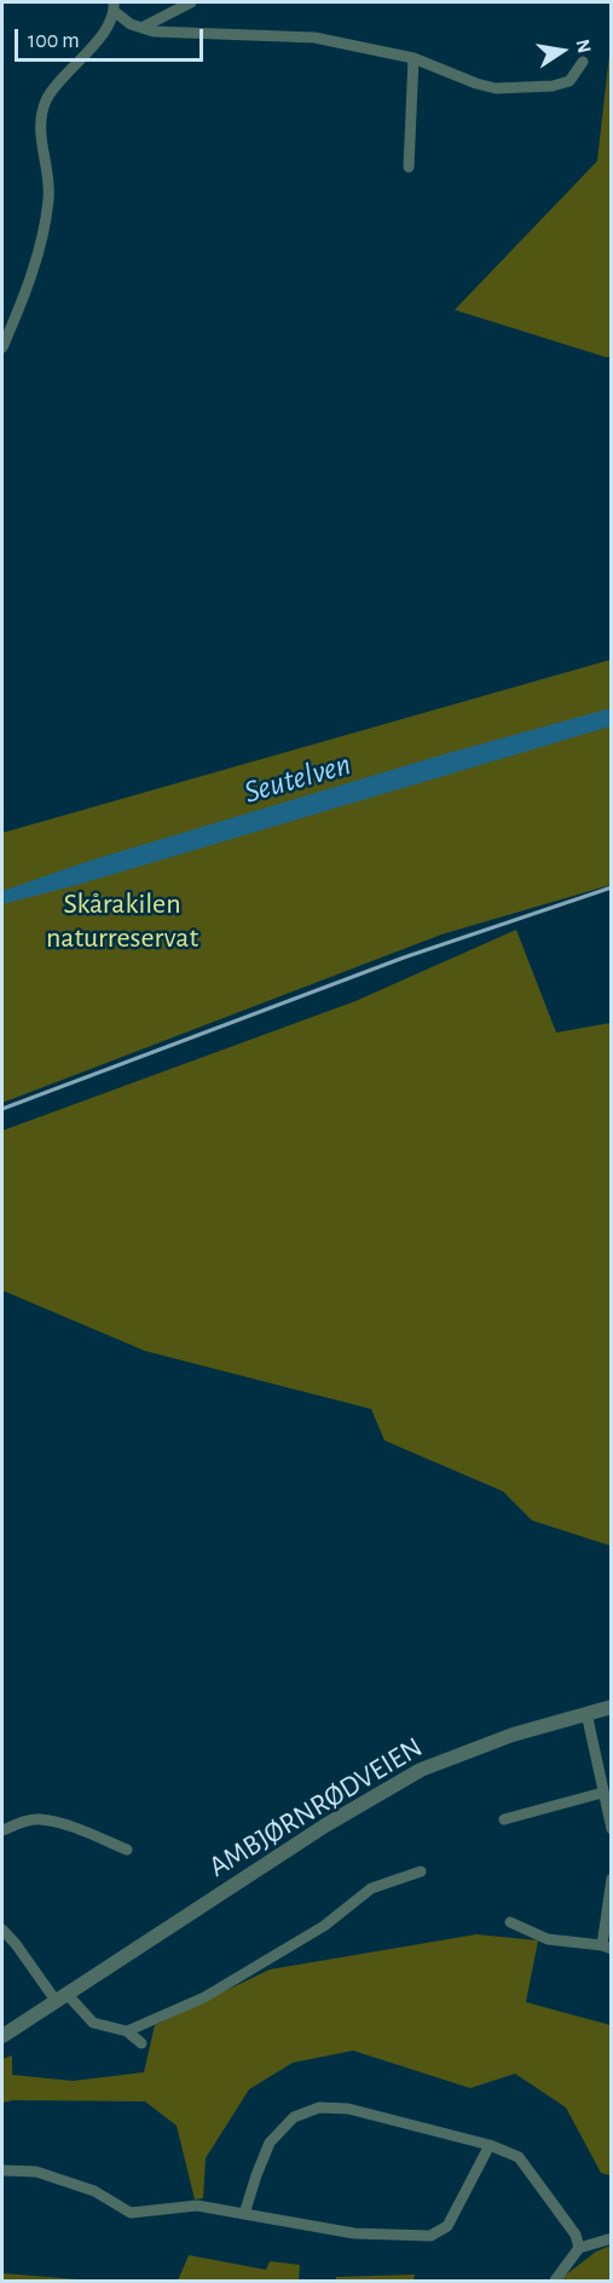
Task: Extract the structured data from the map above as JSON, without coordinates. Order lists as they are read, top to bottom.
{
  "streets": {
    "street": ["AMBJØRNRØDVEIEN"]
  },
  "water": ["Seutelven"],
  "parks": ["Skårakilen naturreservat"],
  "scale_bar": "100 m",
  "north": "right"
}
